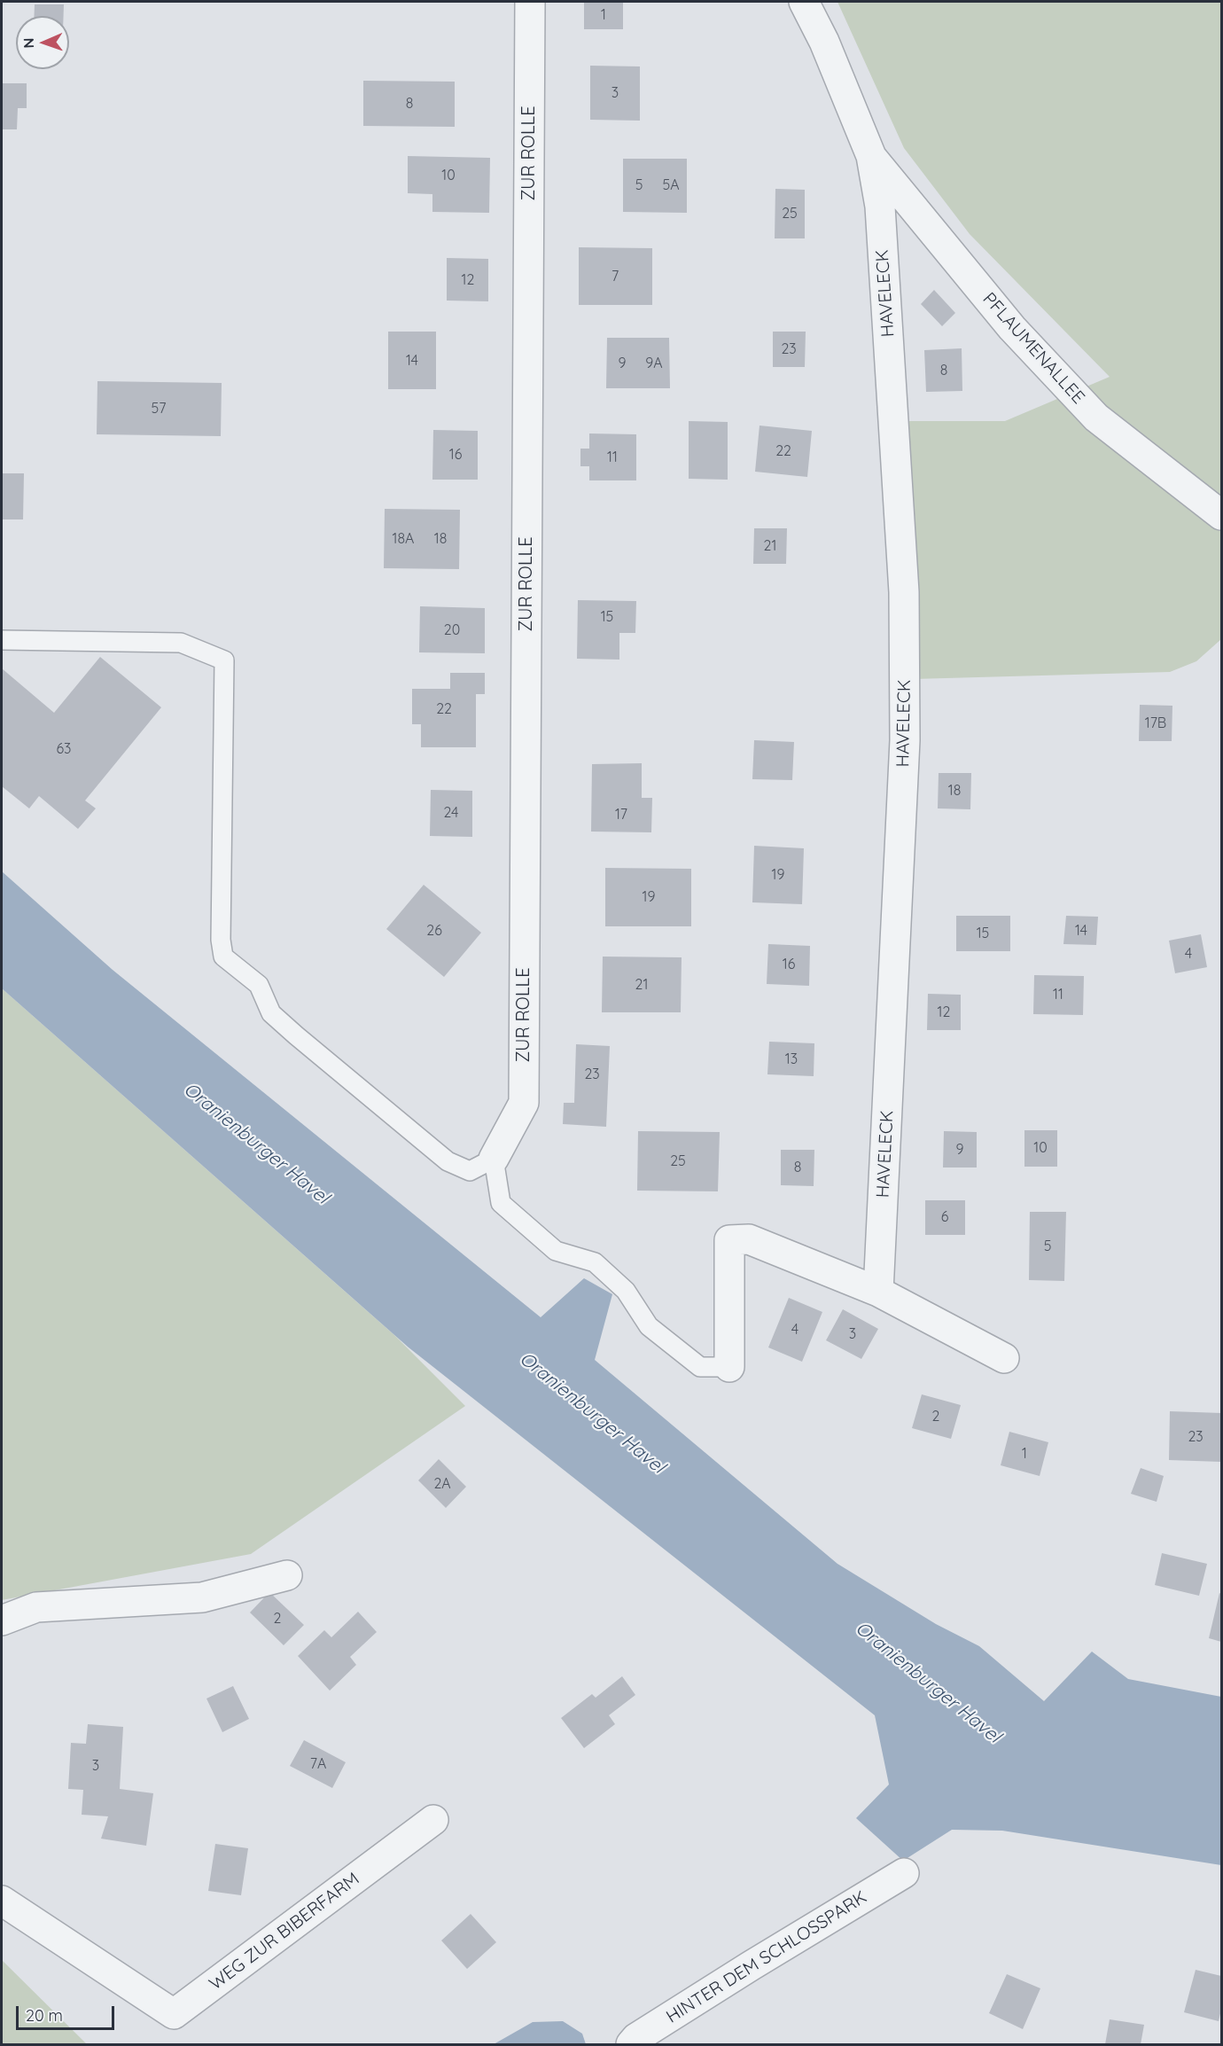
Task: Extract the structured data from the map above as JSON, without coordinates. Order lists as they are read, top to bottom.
{
  "streets": {
    "street": [
      "ZUR ROLLE",
      "HAVELECK",
      "PFLAUMENALLEE",
      "WEG ZUR BIBERFARM",
      "HINTER DEM SCHLOSSPARK"
    ]
  },
  "crossings": [
    ["HAVELECK", "PFLAUMENALLEE"]
  ],
  "water": ["Oranienburger Havel"],
  "house_numbers": [
    "1",
    "3",
    "8",
    "10",
    "5",
    "5A",
    "25",
    "7",
    "12",
    "23",
    "14",
    "9",
    "9A",
    "8",
    "57",
    "22",
    "16",
    "11",
    "18A",
    "18",
    "21",
    "15",
    "20",
    "22",
    "17B",
    "63",
    "18",
    "24",
    "17",
    "19",
    "19",
    "26",
    "14",
    "15",
    "4",
    "16",
    "21",
    "11",
    "12",
    "13",
    "23",
    "10",
    "9",
    "25",
    "8",
    "6",
    "5",
    "4",
    "3",
    "2",
    "23",
    "1",
    "2A",
    "2",
    "7A",
    "3"
  ],
  "scale_bar": "20 m",
  "north": "left"
}
